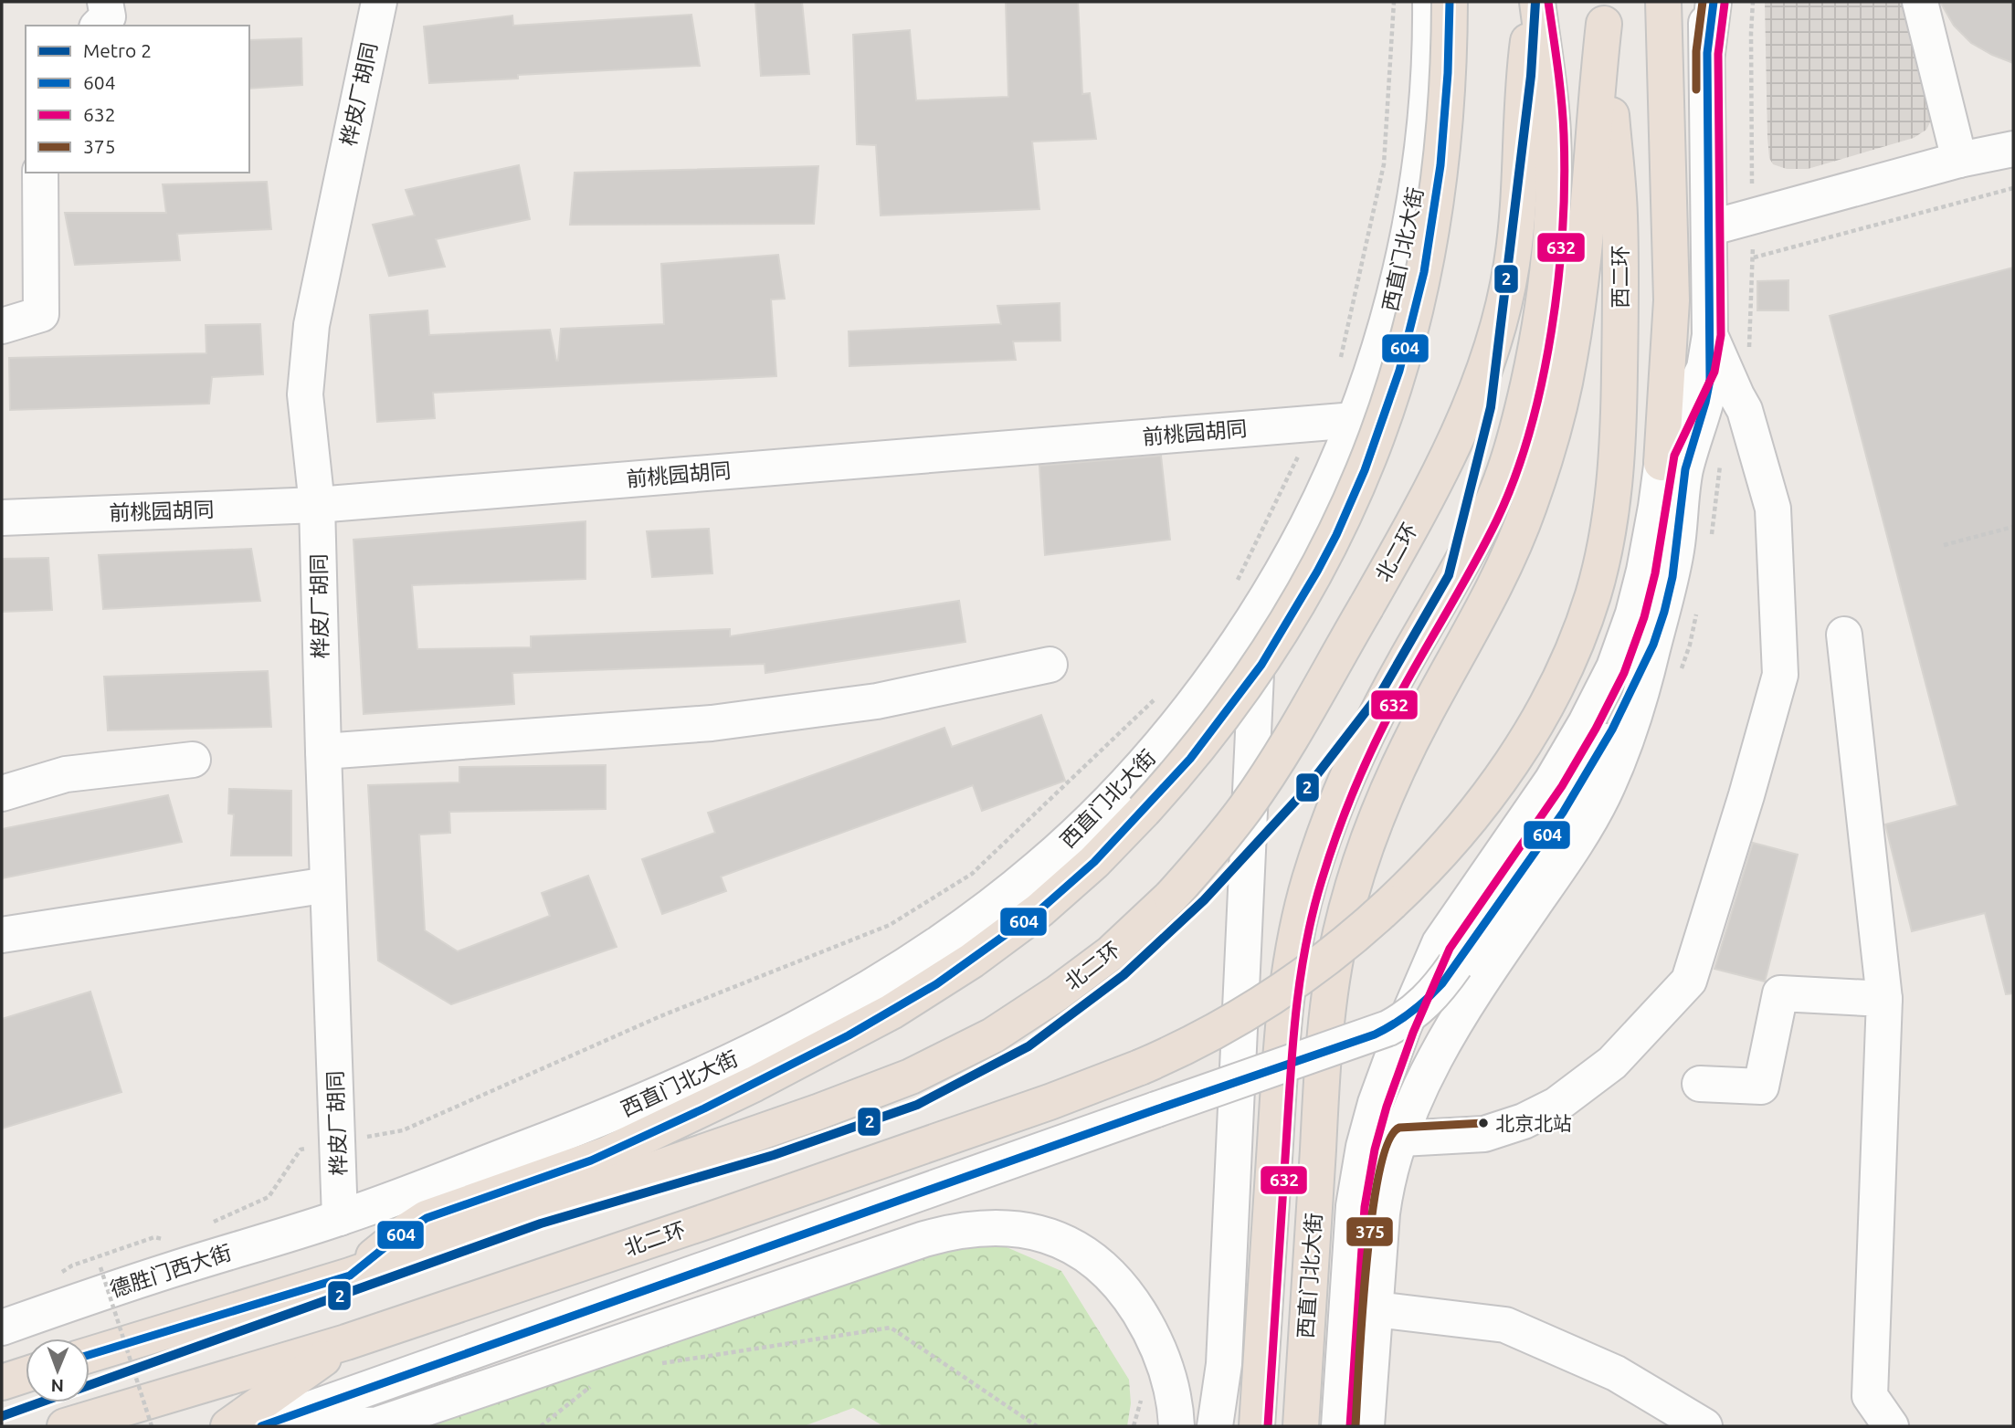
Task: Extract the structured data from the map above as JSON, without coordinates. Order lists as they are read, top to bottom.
{
  "streets": {
    "highway": ["西直门北大街", "西二环", "北二环"],
    "street": ["桦皮厂胡同", "前桃园胡同", "德胜门西大街"]
  },
  "crossings": [
    ["桦皮厂胡同", "西直门北大街"],
    ["桦皮厂胡同", "前桃园胡同"],
    ["桦皮厂胡同", "德胜门西大街"],
    ["西直门北大街", "西二环"],
    ["西直门北大街", "前桃园胡同"],
    ["西直门北大街", "北二环"],
    ["西直门北大街", "德胜门西大街"],
    ["西二环", "北二环"]
  ],
  "places": ["北京北站"],
  "lines": [
    "metro line 2",
    "transit line 604",
    "transit line 632",
    "transit line 375"
  ],
  "legend": [
    "Metro 2",
    "604",
    "632",
    "375"
  ],
  "north": "bottom"
}
